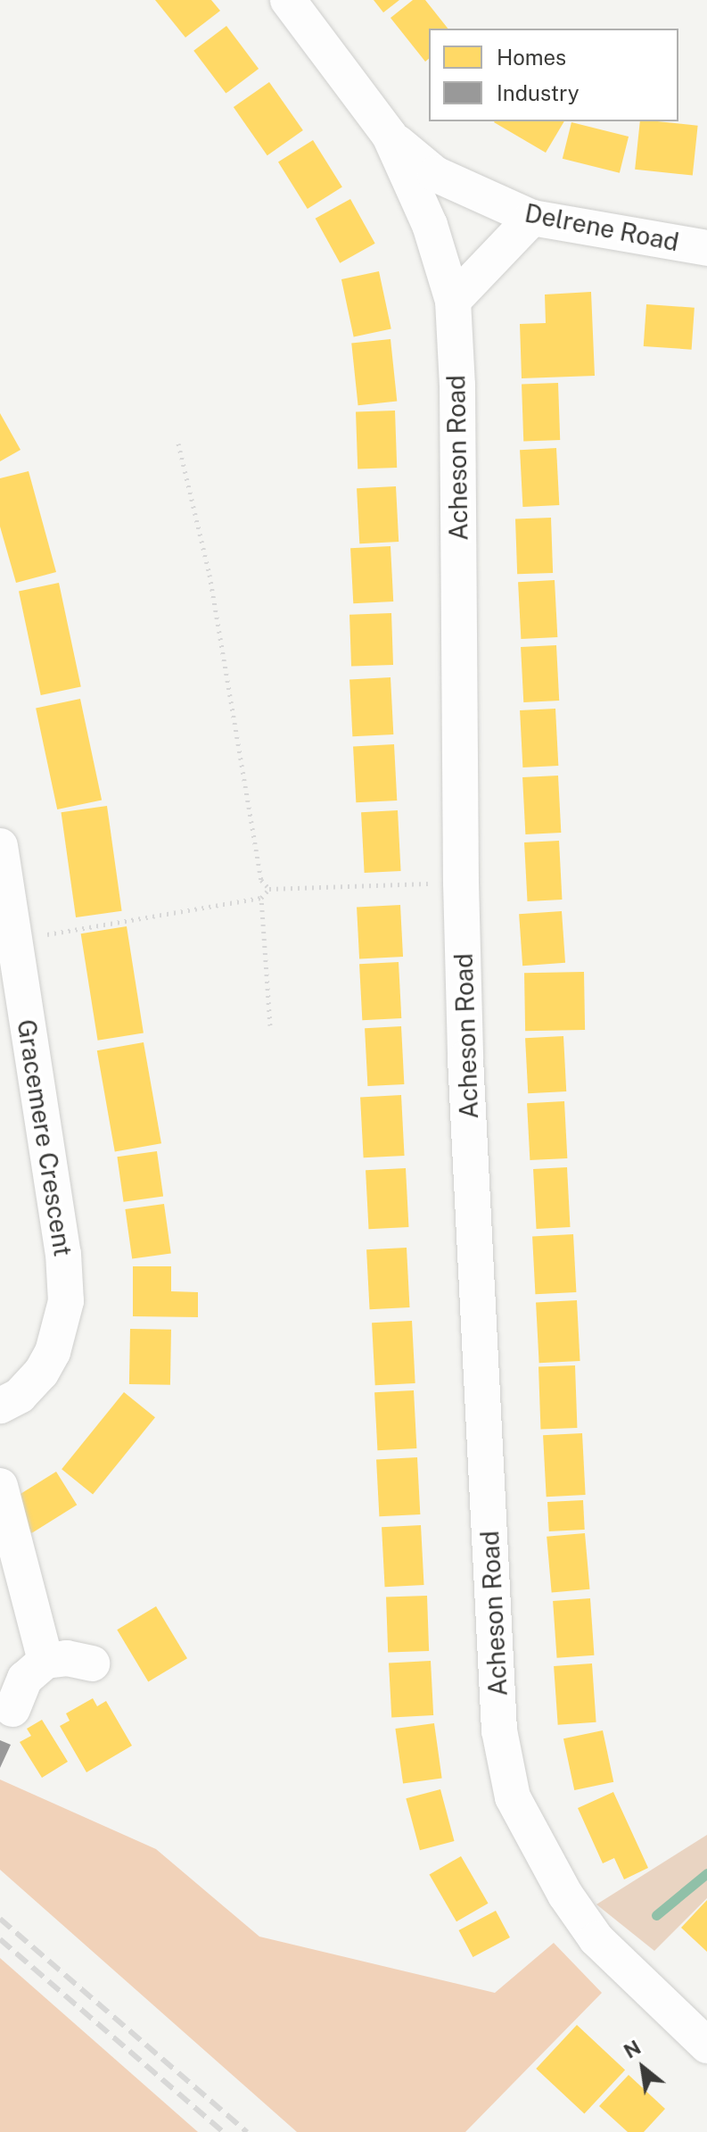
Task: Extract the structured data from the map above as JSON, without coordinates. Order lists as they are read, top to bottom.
{
  "streets": {
    "street": ["Delrene Road", "Acheson Road", "Gracemere Crescent"]
  },
  "crossings": [
    ["Delrene Road", "Acheson Road"]
  ],
  "legend": ["Homes", "Industry"],
  "north": "top left"
}
